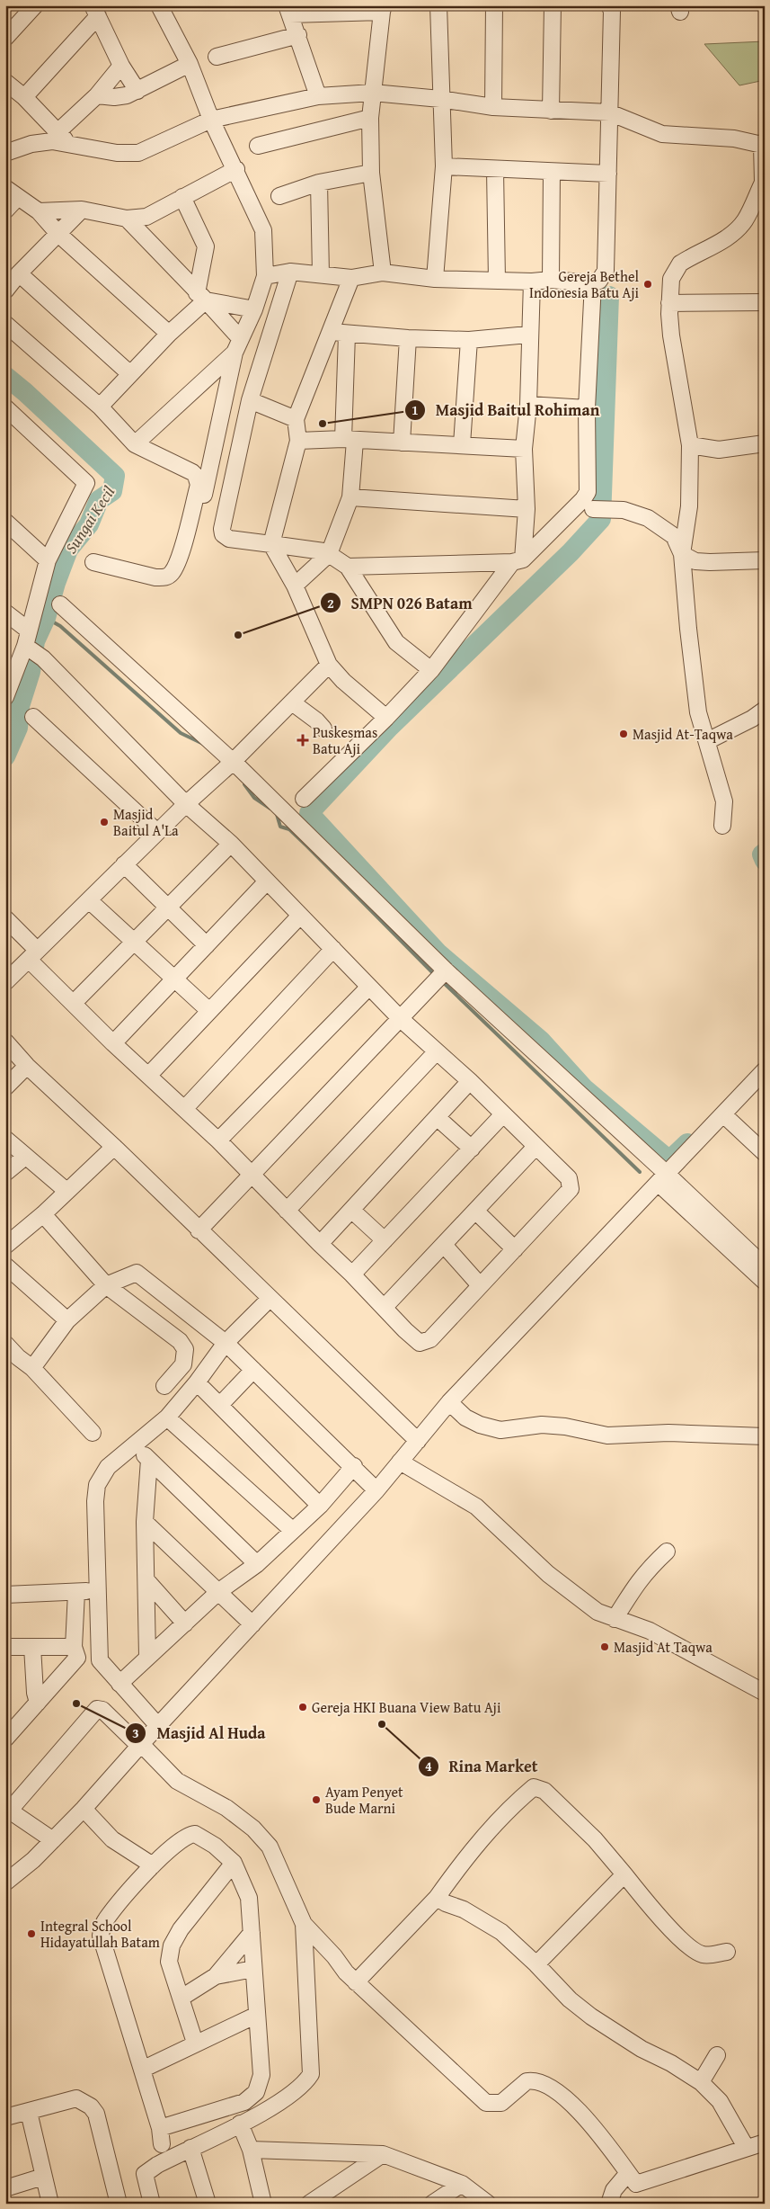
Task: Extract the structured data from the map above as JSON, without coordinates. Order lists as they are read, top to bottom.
{
  "water": ["Sungai Kecil"],
  "places": {
    "other": [
      "Gereja Bethel Indonesia Batu Aji",
      "Masjid Baitul Rohiman",
      "SMPN 026 Batam",
      "Masjid At-Taqwa",
      "Masjid Baitul A'La",
      "Masjid At Taqwa",
      "Masjid Al Huda",
      "Gereja HKI Buana View Batu Aji",
      "Rina Market",
      "Ayam Penyet Bude Marni",
      "Integral School Hidayatullah Batam"
    ],
    "health": ["Puskesmas Batu Aji"]
  }
}
